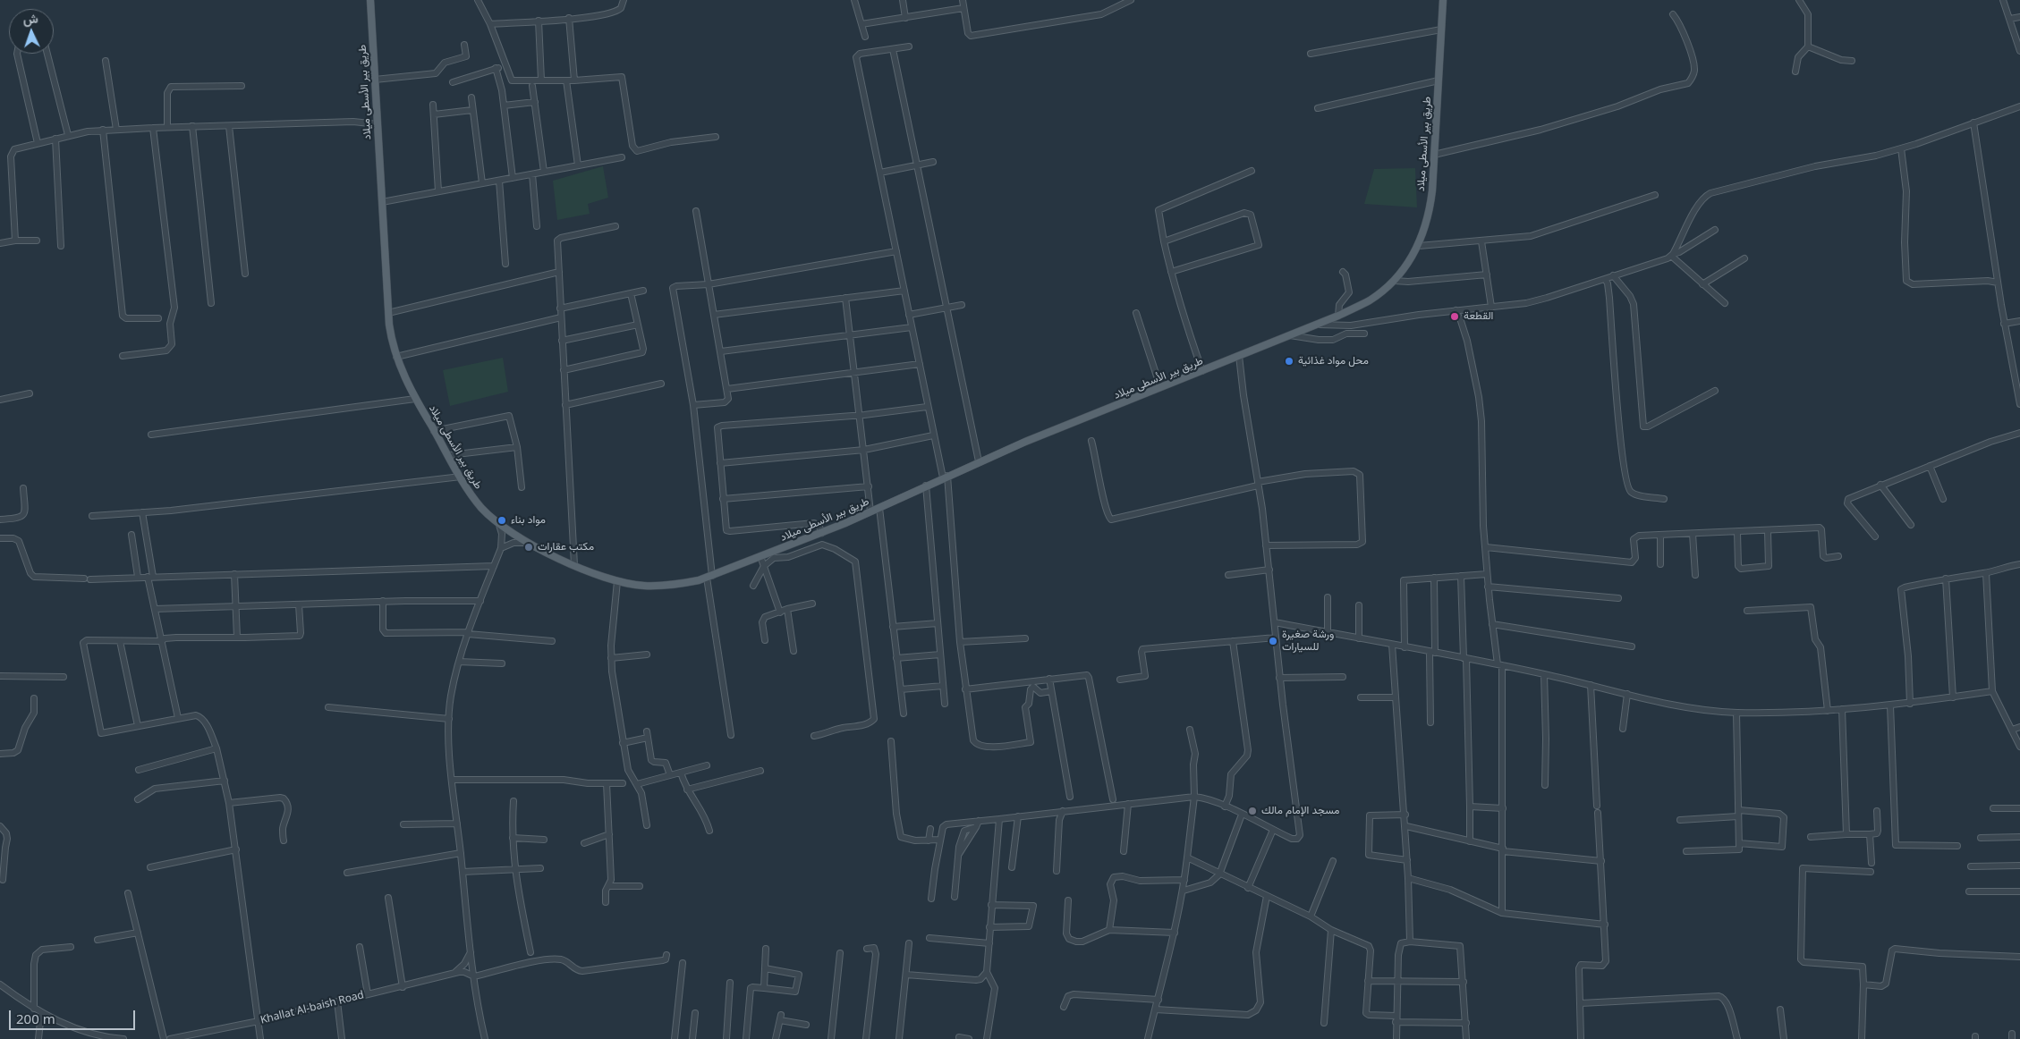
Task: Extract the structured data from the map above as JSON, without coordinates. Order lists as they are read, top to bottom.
{
  "streets": {
    "main road": ["طريق بير الأسطى ميلاد"],
    "street": ["Khallat Al-baish Road"]
  },
  "places": [
    "القطعة",
    "محل مواد غذائية",
    "مواد بناء",
    "مكتب عقارات",
    "ورشة صغيرة للسيارات",
    "مسجد الإمام مالك"
  ],
  "scale_bar": "200 m",
  "north": "top"
}
